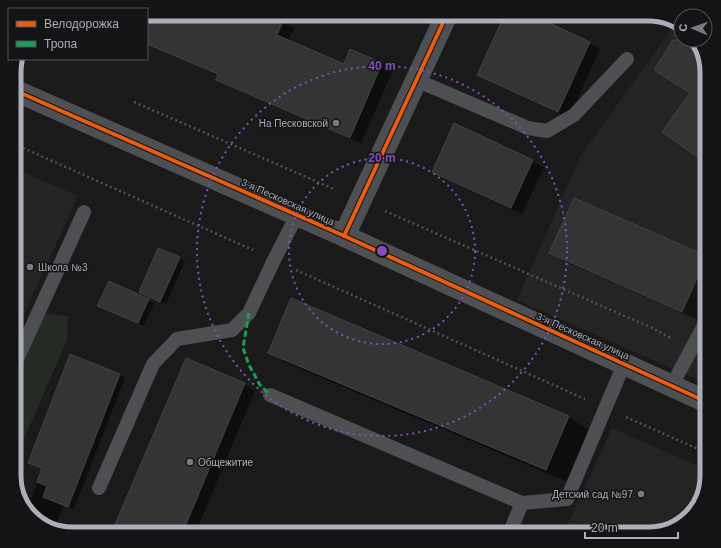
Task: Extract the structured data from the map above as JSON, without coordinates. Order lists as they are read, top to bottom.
{
  "streets": {
    "street": ["3-я Песковская улица"]
  },
  "places": [
    "На Песковской",
    "Школа №3",
    "Общежитие",
    "Детский сад №97"
  ],
  "legend": ["Велодорожка", "Тропа"],
  "scale_bar": "20 m",
  "north": "left",
  "rings": ["40 m", "20 m"]
}
